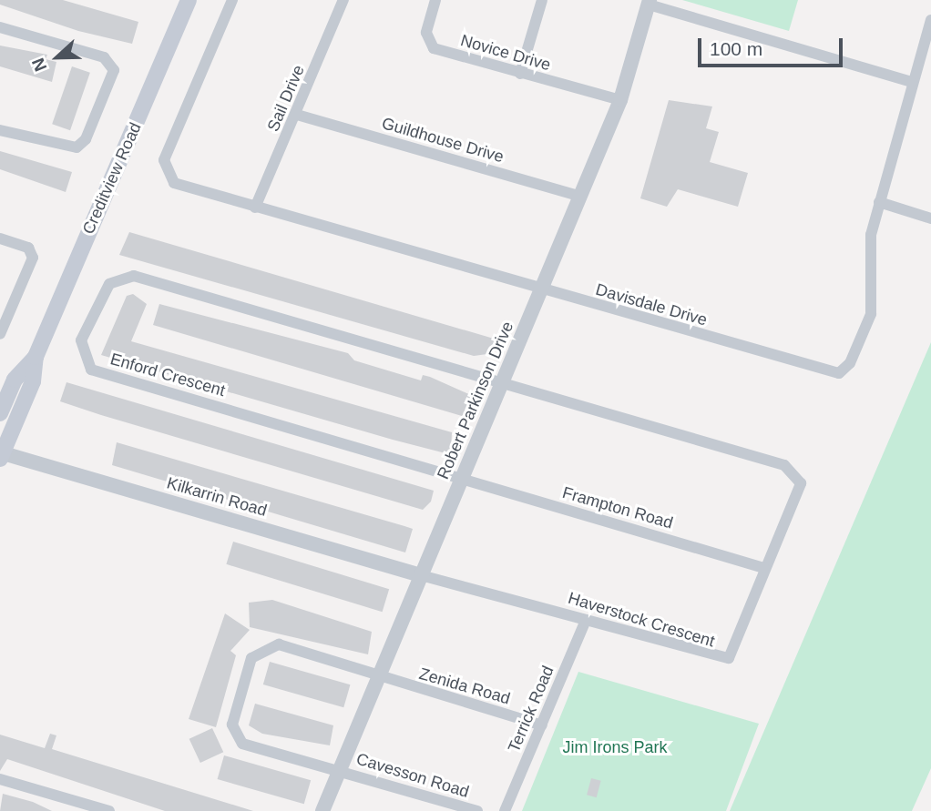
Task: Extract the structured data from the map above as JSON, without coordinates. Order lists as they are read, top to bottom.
{
  "streets": {
    "main road": ["Creditview Road"],
    "street": [
      "Novice Drive",
      "Sail Drive",
      "Guildhouse Drive",
      "Davisdale Drive",
      "Enford Crescent",
      "Robert Parkinson Drive",
      "Kilkarrin Road",
      "Frampton Road",
      "Haverstock Crescent",
      "Zenida Road",
      "Terrick Road",
      "Cavesson Road"
    ]
  },
  "crossings": [
    ["Novice Drive", "Robert Parkinson Drive"],
    ["Sail Drive", "Guildhouse Drive"],
    ["Sail Drive", "Davisdale Drive"],
    ["Guildhouse Drive", "Robert Parkinson Drive"],
    ["Creditview Road", "Kilkarrin Road"],
    ["Davisdale Drive", "Robert Parkinson Drive"],
    ["Enford Crescent", "Robert Parkinson Drive"],
    ["Enford Crescent", "Frampton Road"],
    ["Enford Crescent", "Haverstock Crescent"],
    ["Robert Parkinson Drive", "Kilkarrin Road"],
    ["Robert Parkinson Drive", "Frampton Road"],
    ["Robert Parkinson Drive", "Haverstock Crescent"],
    ["Robert Parkinson Drive", "Zenida Road"],
    ["Robert Parkinson Drive", "Cavesson Road"],
    ["Kilkarrin Road", "Haverstock Crescent"],
    ["Frampton Road", "Haverstock Crescent"],
    ["Haverstock Crescent", "Terrick Road"],
    ["Zenida Road", "Terrick Road"],
    ["Zenida Road", "Cavesson Road"]
  ],
  "parks": ["Jim Irons Park"],
  "scale_bar": "100 m",
  "north": "left"
}
